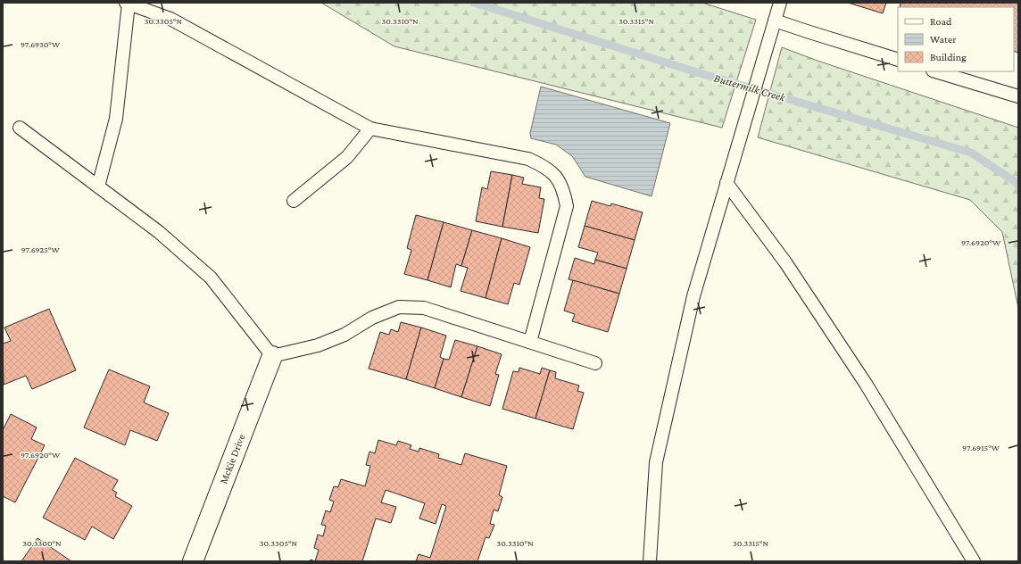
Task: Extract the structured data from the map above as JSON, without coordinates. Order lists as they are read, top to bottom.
{
  "streets": {
    "street": ["McKie Drive"]
  },
  "water": ["Buttermilk Creek"],
  "legend": ["Road", "Water", "Building"],
  "coordinates": [
    "30.3305°N",
    "30.3310°N",
    "30.3315°N",
    "97.6930°W",
    "97.6920°W",
    "97.6925°W",
    "97.6915°W",
    "30.3300°N"
  ]
}
